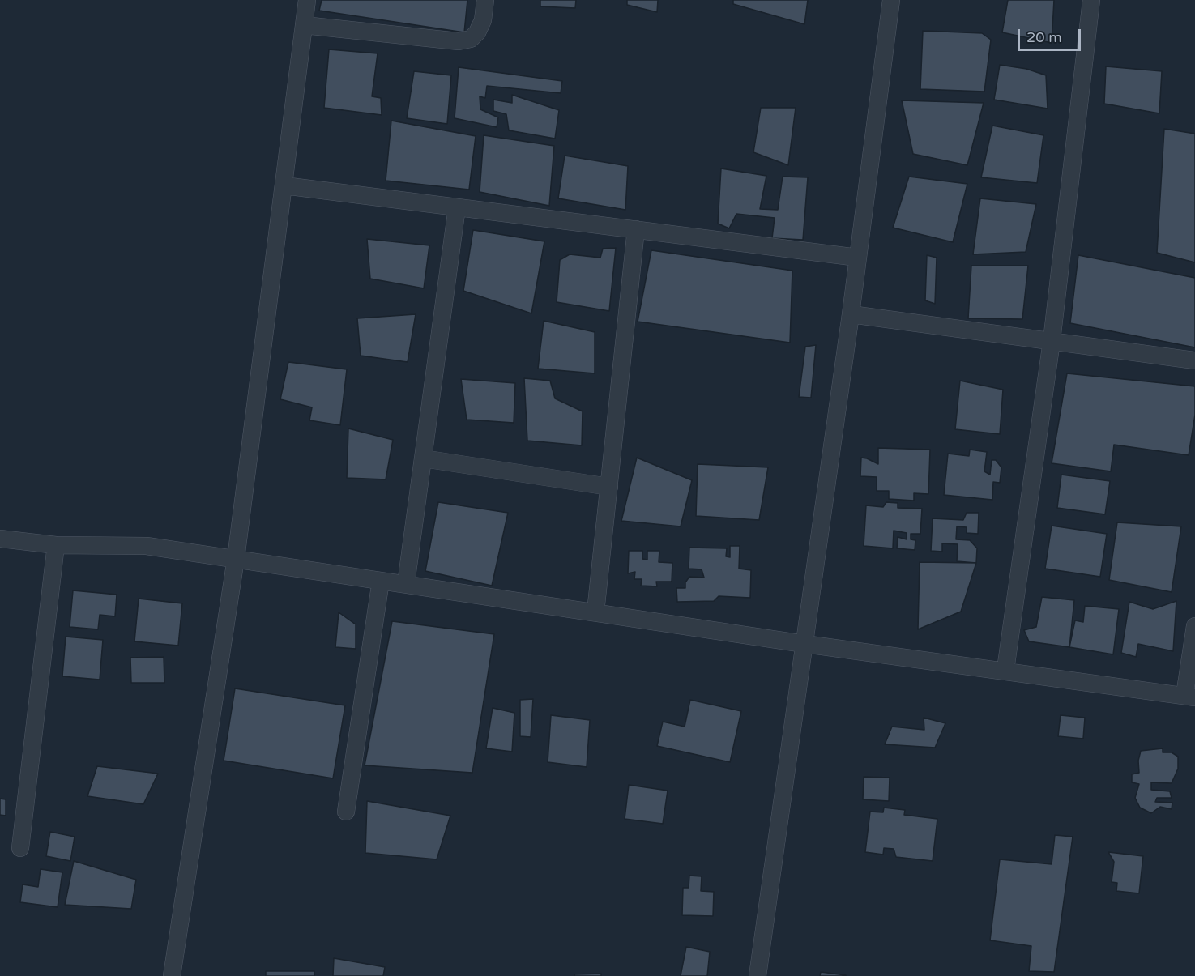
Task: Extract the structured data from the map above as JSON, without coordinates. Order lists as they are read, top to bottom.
{
  "scale_bar": "20 m"
}
